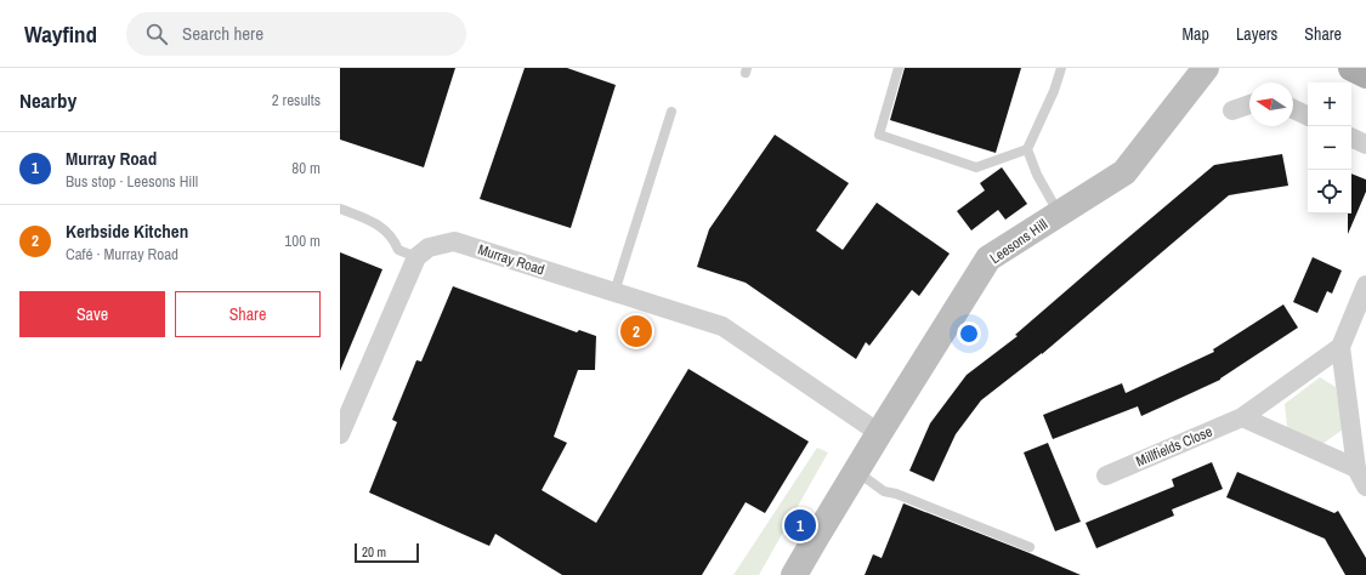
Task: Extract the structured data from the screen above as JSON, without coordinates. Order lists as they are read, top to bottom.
{
  "streets": {
    "street": ["Leesons Hill", "Murray Road", "Millfields Close"]
  },
  "crossings": [
    ["Leesons Hill", "Murray Road"]
  ],
  "scale_bar": "20 m",
  "north": "left",
  "page": {
    "header": "Wayfind",
    "search": "Search here",
    "nav": ["Map", "Layers", "Share"],
    "heading": ["Nearby", "2 results"],
    "map_buttons": ["+", "−"],
    "list": [
      {
        "mark": "1",
        "name": "Murray Road",
        "note": "Bus stop · Leesons Hill",
        "value": "80 m"
      },
      {
        "mark": "2",
        "name": "Kerbside Kitchen",
        "note": "Café · Murray Road",
        "value": "100 m"
      }
    ],
    "buttons": ["Save", "Share"],
    "pins": ["2", "1"],
    "scale": "20 m"
  }
}
